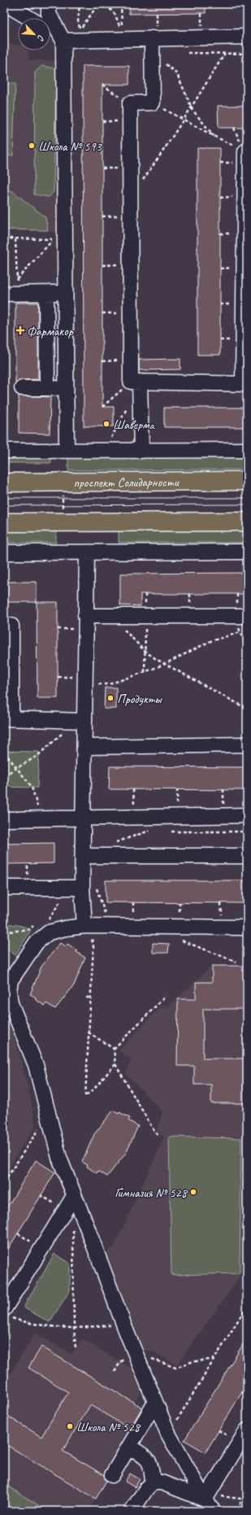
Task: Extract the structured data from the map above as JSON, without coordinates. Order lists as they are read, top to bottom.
{
  "streets": {
    "main road": ["проспект Солидарности"]
  },
  "places": {
    "other": [
      "Школа № 593",
      "Шаверма",
      "Продукты",
      "Гимназия № 528",
      "Школа № 528"
    ],
    "health": ["Фармакор"]
  },
  "north": "bottom right"
}
